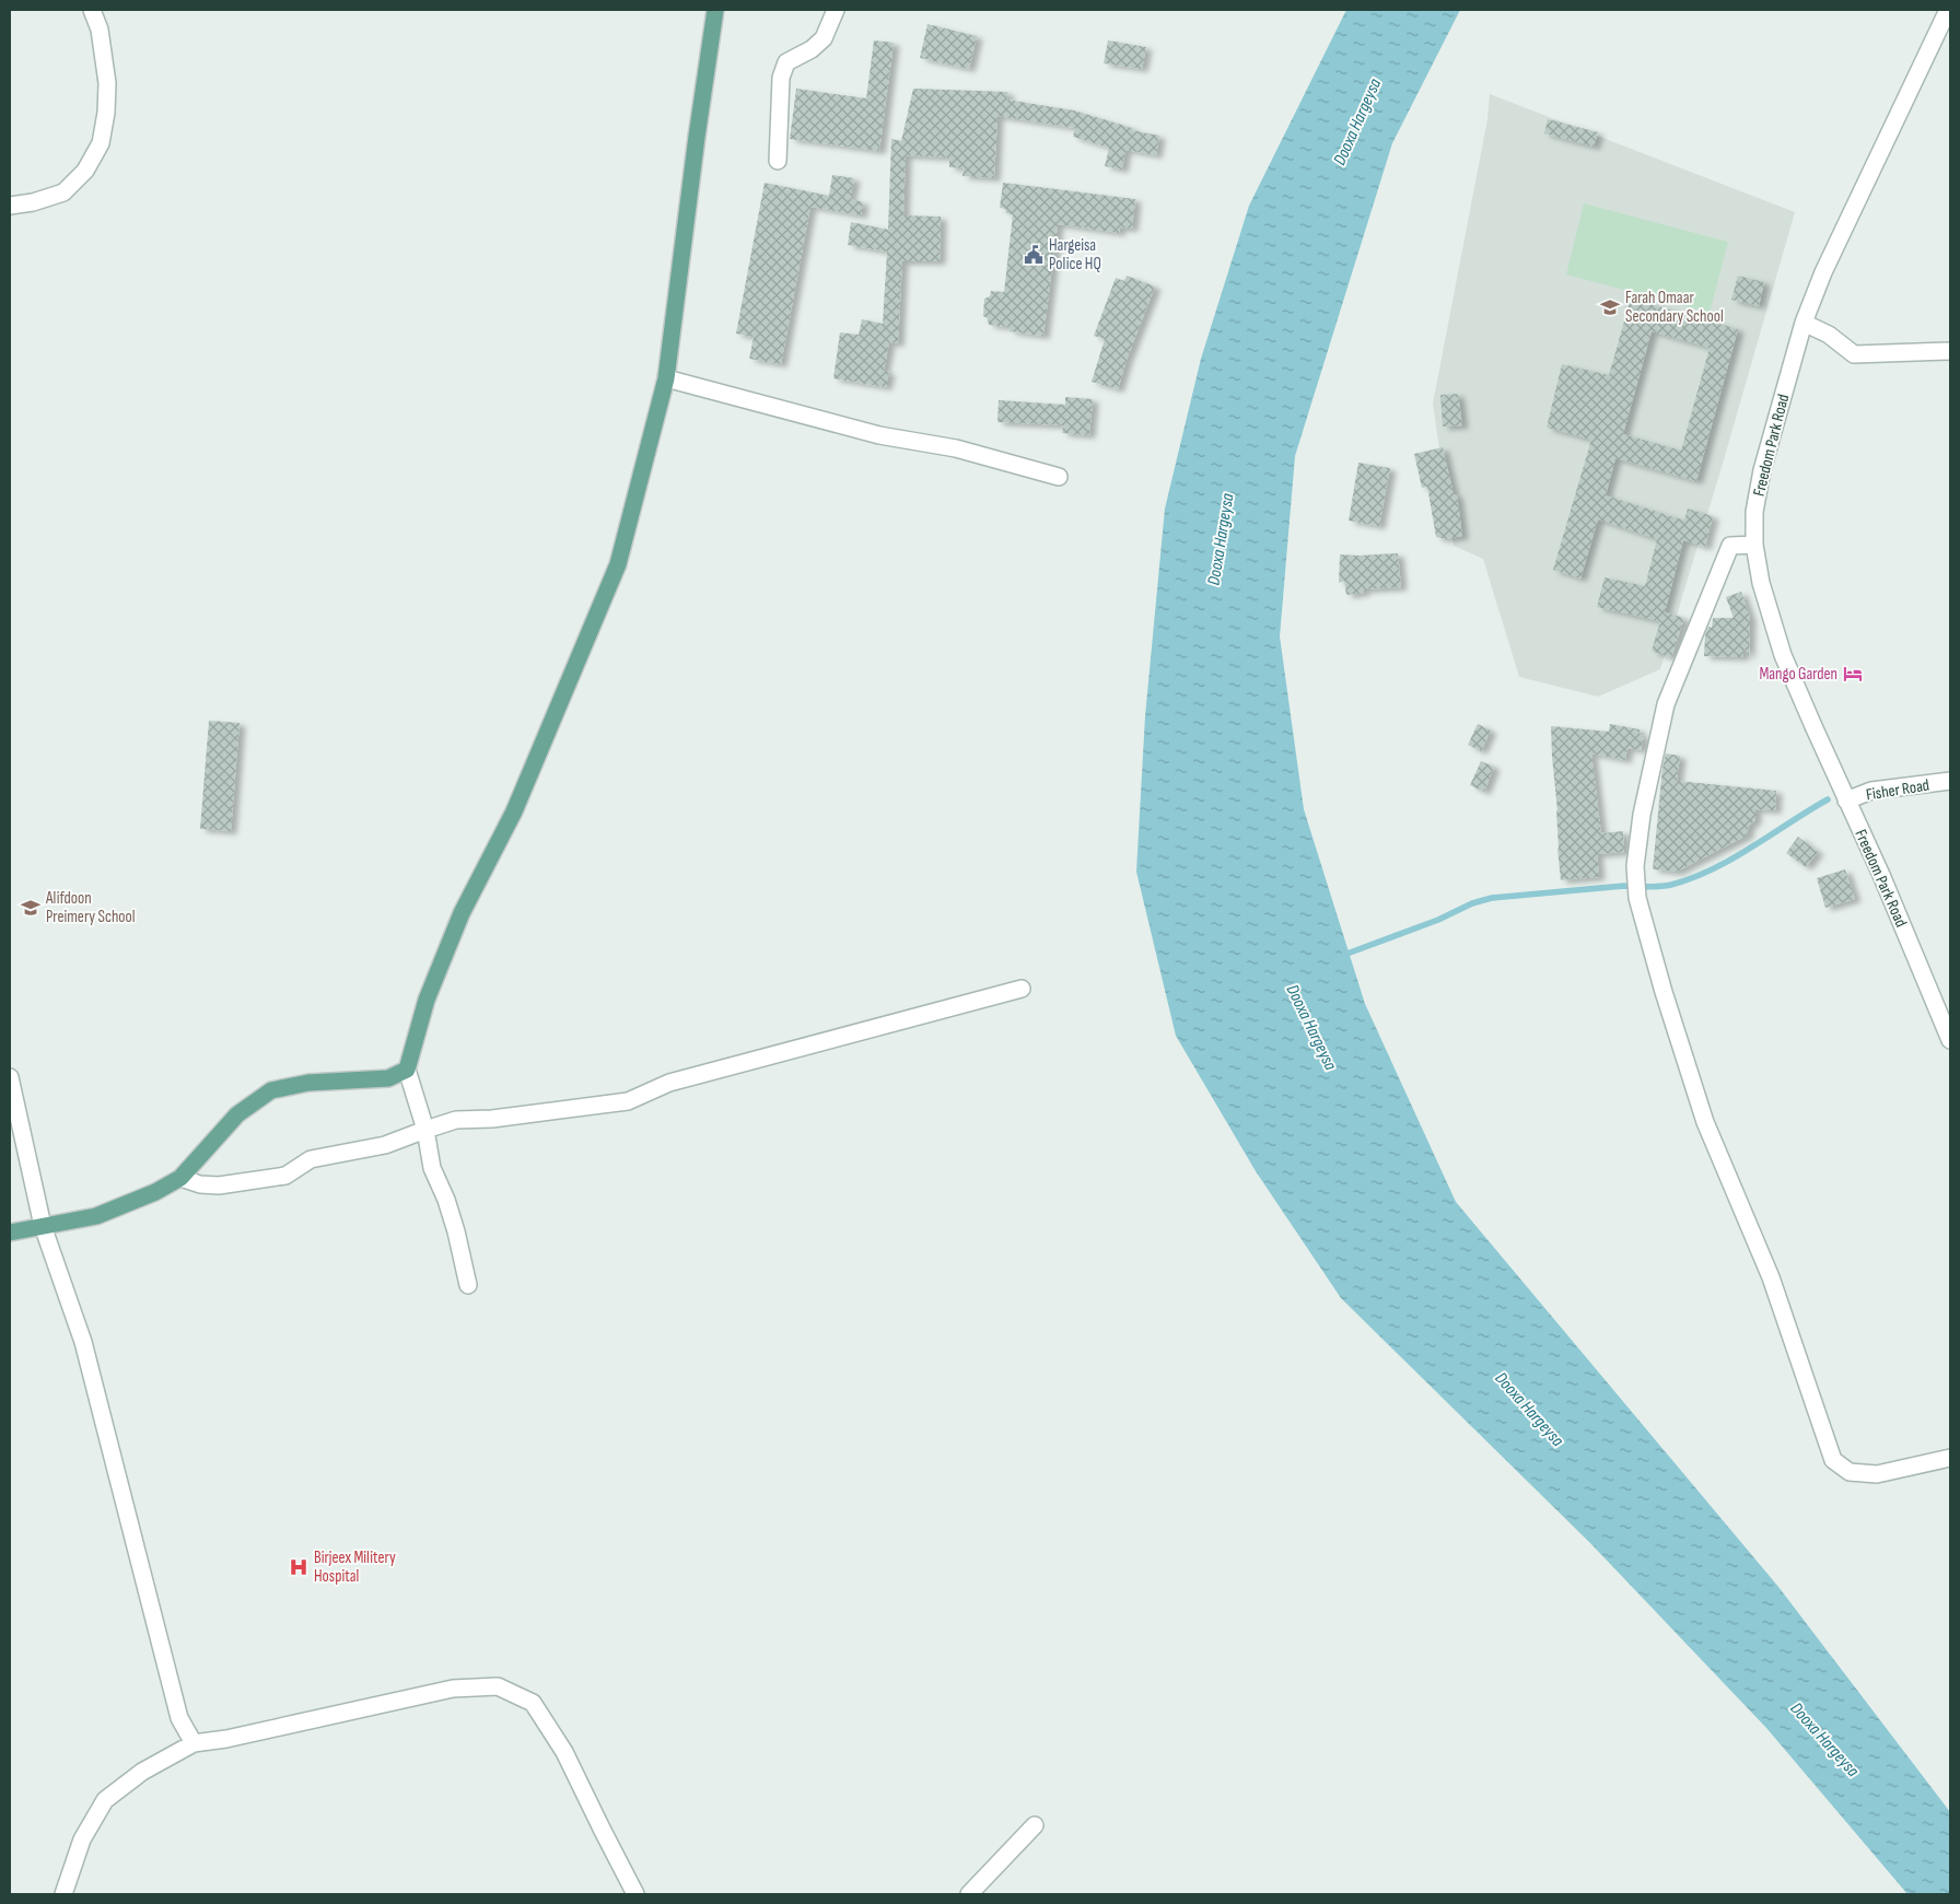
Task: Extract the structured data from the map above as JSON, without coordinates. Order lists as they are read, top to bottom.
{
  "streets": {
    "street": ["Freedom Park Road", "Fisher Road"]
  },
  "crossings": [
    ["Freedom Park Road", "Fisher Road"]
  ],
  "water": ["Dooxa Hargeysa"],
  "places": {
    "public building": ["Hargeisa Police HQ"],
    "school or university": ["Farah Omaar Secondary School", "Alifdoon Preimery School"],
    "hotel": ["Mango Garden"],
    "hospital": ["Birjeex Militery Hospital"]
  }
}
